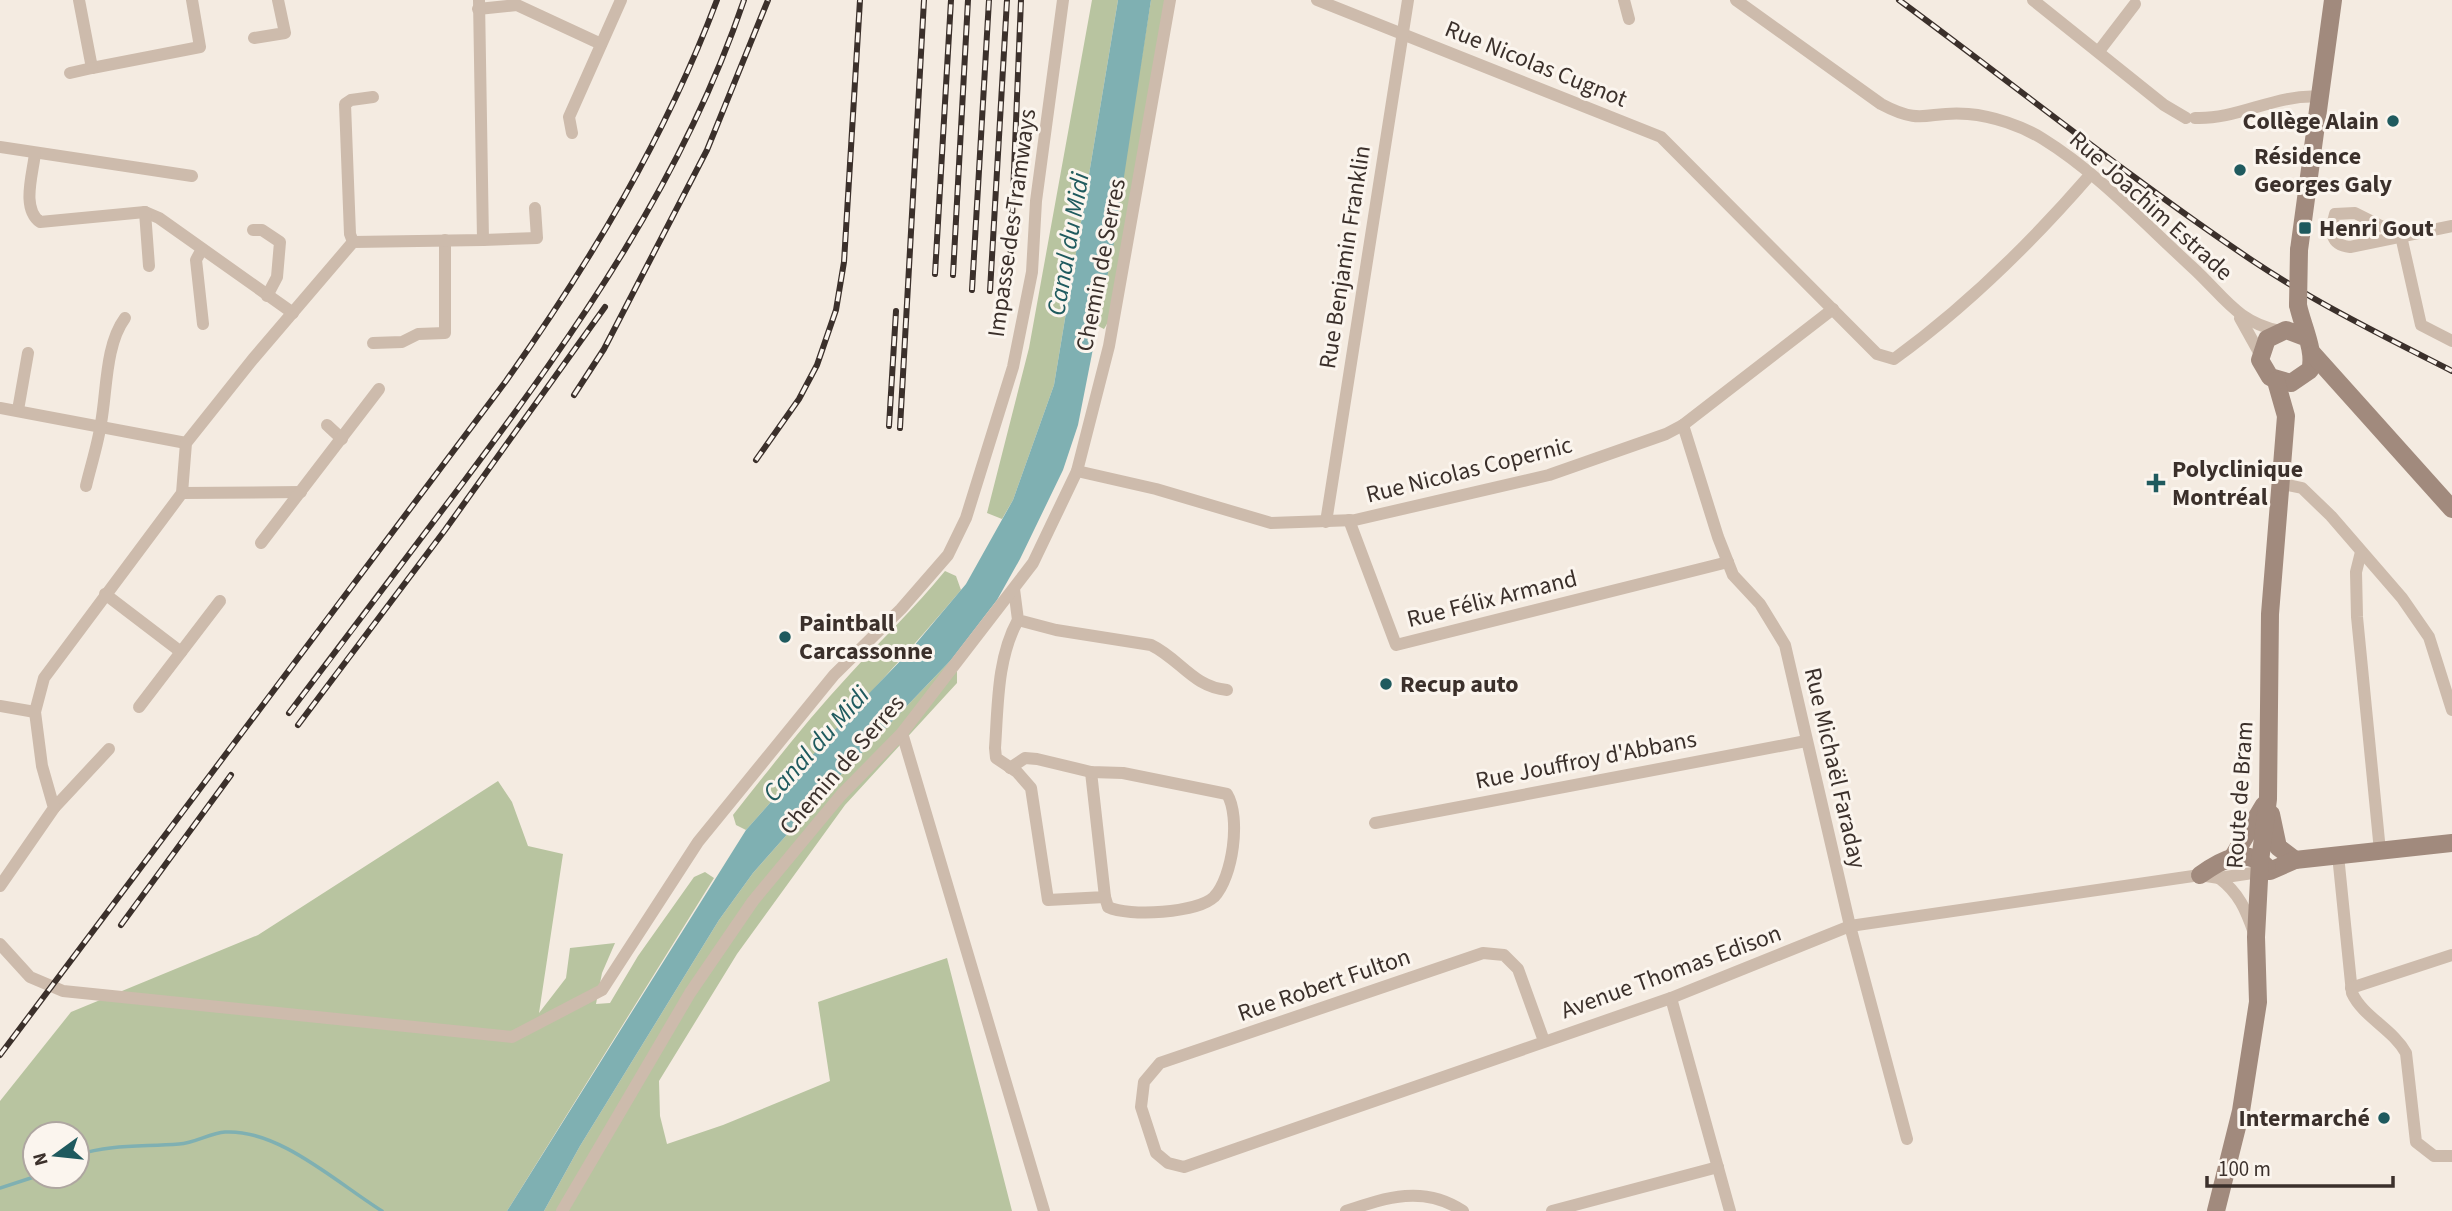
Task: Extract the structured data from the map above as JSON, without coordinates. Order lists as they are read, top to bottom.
{
  "streets": {
    "main road": ["Route de Bram"],
    "street": [
      "Rue Nicolas Cugnot",
      "Rue Joachim Estrade",
      "Impasse des Tramways",
      "Rue Benjamin Franklin",
      "Chemin de Serres",
      "Rue Nicolas Copernic",
      "Rue Félix Armand",
      "Rue Jouffroy d'Abbans",
      "Rue Michaël Faraday",
      "Avenue Thomas Edison",
      "Rue Robert Fulton"
    ]
  },
  "crossings": [
    ["Rue Nicolas Cugnot", "Rue Benjamin Franklin"],
    ["Rue Nicolas Cugnot", "Rue Nicolas Copernic"],
    ["Rue Joachim Estrade", "Route de Bram"],
    ["Rue Benjamin Franklin", "Rue Nicolas Copernic"],
    ["Chemin de Serres", "Rue Nicolas Copernic"],
    ["Rue Nicolas Copernic", "Rue Félix Armand"],
    ["Rue Nicolas Copernic", "Rue Michaël Faraday"],
    ["Rue Félix Armand", "Rue Michaël Faraday"],
    ["Rue Jouffroy d'Abbans", "Rue Michaël Faraday"],
    ["Rue Michaël Faraday", "Avenue Thomas Edison"],
    ["Route de Bram", "Avenue Thomas Edison"],
    ["Avenue Thomas Edison", "Rue Robert Fulton"]
  ],
  "water": ["Canal du Midi"],
  "places": {
    "other": [
      "Collège Alain",
      "Résidence Georges Galy",
      "Paintball Carcassonne",
      "Recup auto",
      "Intermarché"
    ],
    "transit": ["Henri Gout"],
    "health": ["Polyclinique Montréal"]
  },
  "scale_bar": "100 m",
  "north": "left"
}
